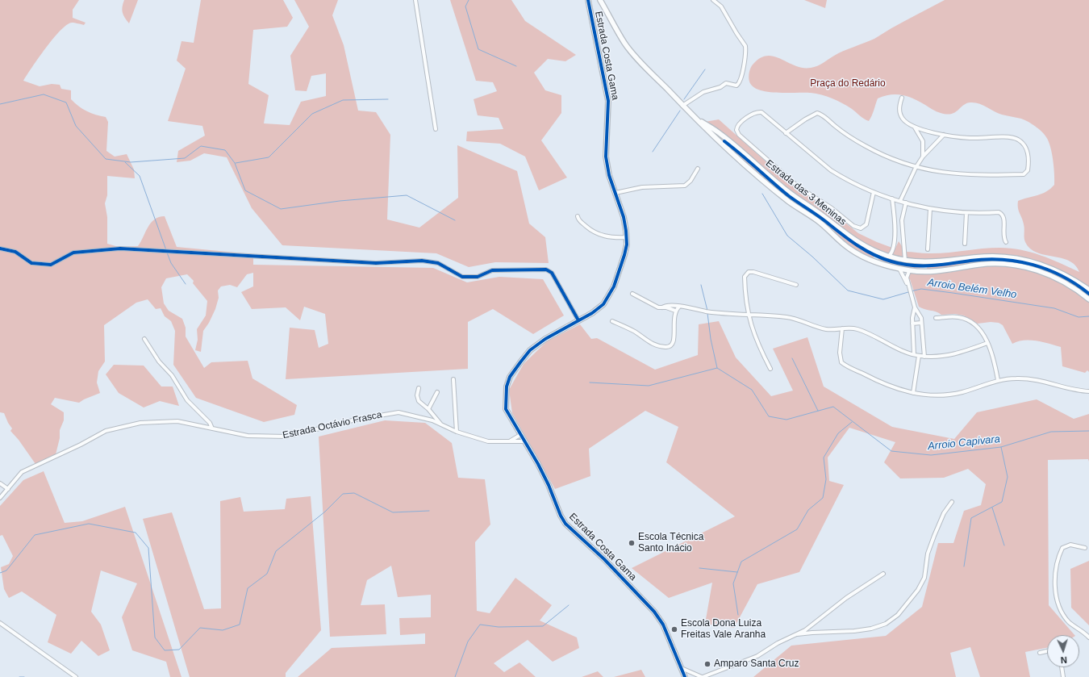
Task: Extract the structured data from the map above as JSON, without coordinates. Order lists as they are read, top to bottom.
{
  "streets": {
    "main road": ["Estrada Costa Gama", "Estrada das 3 Meninas"],
    "street": ["Estrada Octávio Frasca"]
  },
  "crossings": [
    ["Estrada Costa Gama", "Estrada Octávio Frasca"]
  ],
  "water": ["Arroio Belém Velho", "Arroio Capivara"],
  "parks": ["Praça do Redário"],
  "places": ["Escola Técnica Santo Inácio", "Escola Dona Luiza Freitas Vale Aranha", "Amparo Santa Cruz"],
  "north": "bottom"
}
